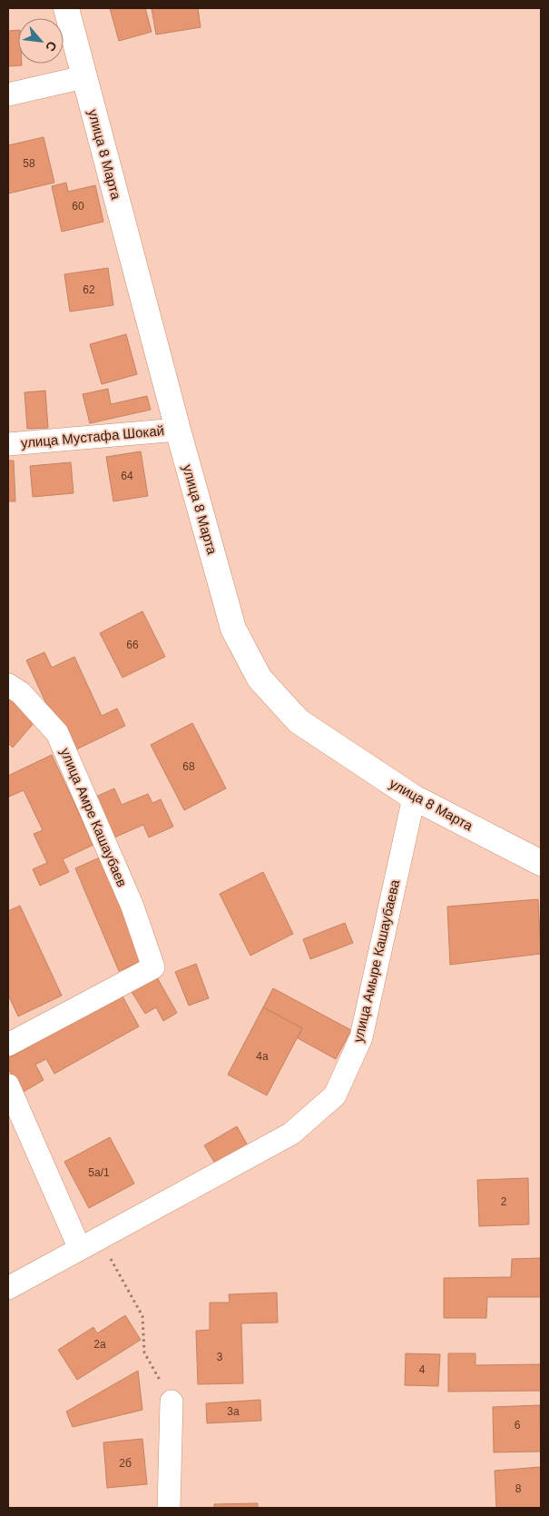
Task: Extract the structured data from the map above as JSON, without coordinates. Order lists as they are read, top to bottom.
{
  "streets": {
    "street": [
      "улица 8 Марта",
      "улица Мустафа Шокай",
      "улица Амре Кашаубаев",
      "улица Амыре Кашаубаева"
    ]
  },
  "crossings": [
    ["улица 8 Марта", "улица Мустафа Шокай"],
    ["улица 8 Марта", "улица Амыре Кашаубаева"]
  ],
  "house_numbers": [
    "58",
    "60",
    "62",
    "64",
    "66",
    "68",
    "4а",
    "5а/1",
    "2",
    "2а",
    "3",
    "4",
    "3а",
    "6",
    "2б",
    "8"
  ],
  "north": "bottom right"
}
